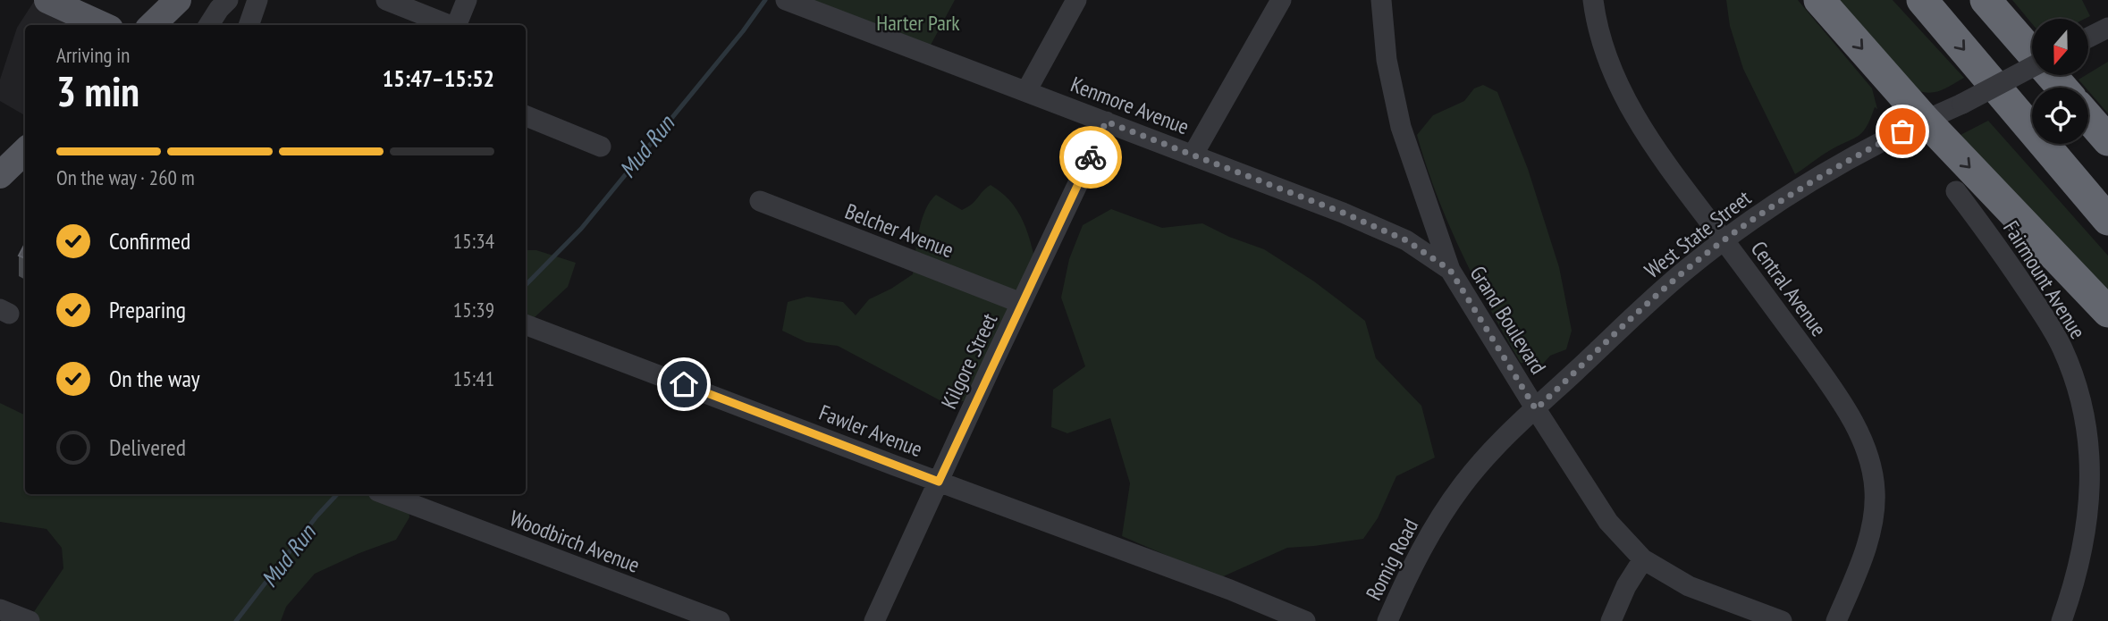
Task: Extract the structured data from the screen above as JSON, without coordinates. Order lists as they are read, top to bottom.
{
  "streets": {
    "street": [
      "Kenmore Avenue",
      "Belcher Avenue",
      "West State Street",
      "Fairmount Avenue",
      "Central Avenue",
      "Grand Boulevard",
      "Kilgore Street",
      "Fawler Avenue",
      "Woodbirch Avenue",
      "Romig Road"
    ]
  },
  "crossings": [
    ["Kenmore Avenue", "Grand Boulevard"],
    ["Kenmore Avenue", "Kilgore Street"],
    ["Belcher Avenue", "Kilgore Street"],
    ["West State Street", "Central Avenue"],
    ["West State Street", "Grand Boulevard"],
    ["West State Street", "Romig Road"],
    ["Kilgore Street", "Fawler Avenue"]
  ],
  "water": ["Mud Run"],
  "parks": ["Harter Park"],
  "north": "bottom",
  "page": {
    "heading": ["3 min", "Arriving in", "15:47–15:52"],
    "bar": "On the way · 260 m",
    "list": [
      ["Confirmed", "15:34"],
      ["Preparing", "15:39"],
      ["On the way", "15:41"],
      "Delivered"
    ]
  }
}
